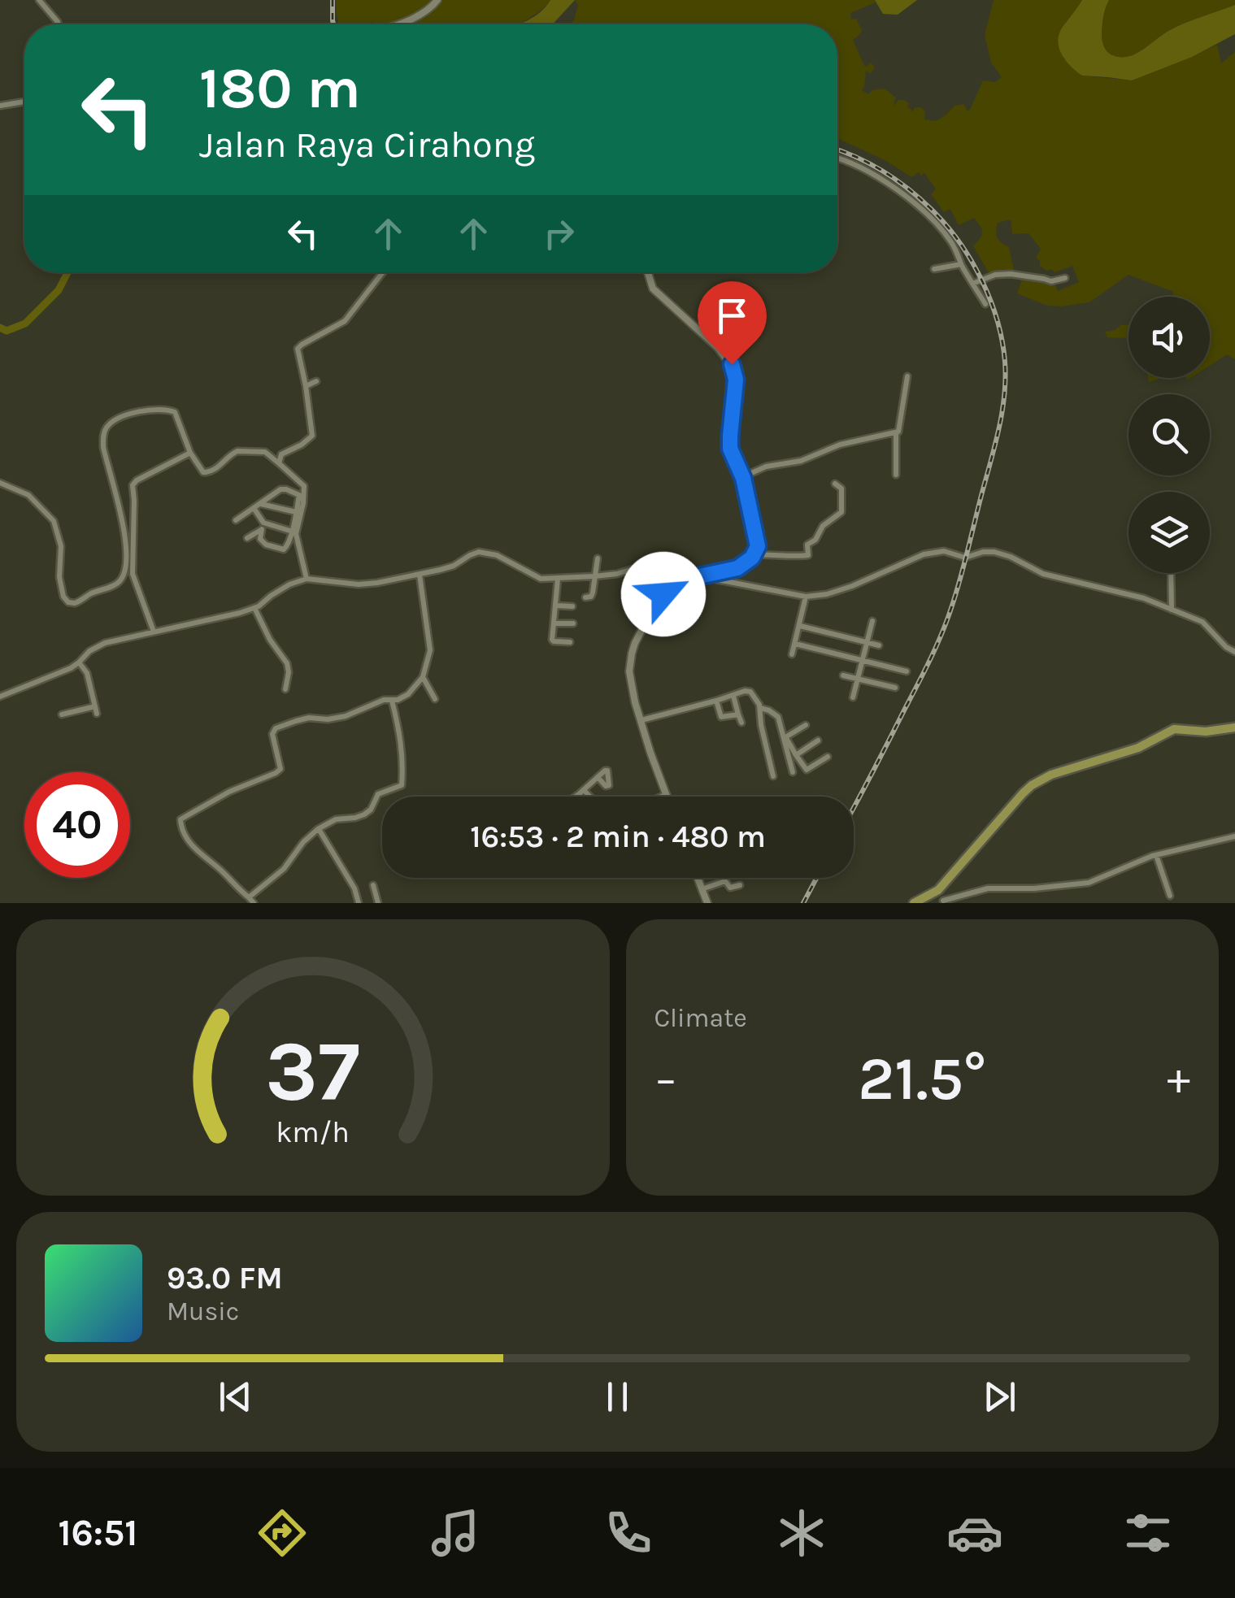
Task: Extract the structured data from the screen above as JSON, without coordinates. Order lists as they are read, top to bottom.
{
  "page": {
    "turn": ["180 m", "Jalan Raya Cirahong"],
    "limit": "40",
    "trip": "16:53 · 2 min · 480 m",
    "tile": "Climate",
    "heat": ["−", "21.5°", "+"],
    "song": ["93.0 FM", "Music"],
    "tabs": "16:51",
    "gauge": ["37", "km/h"]
  }
}
